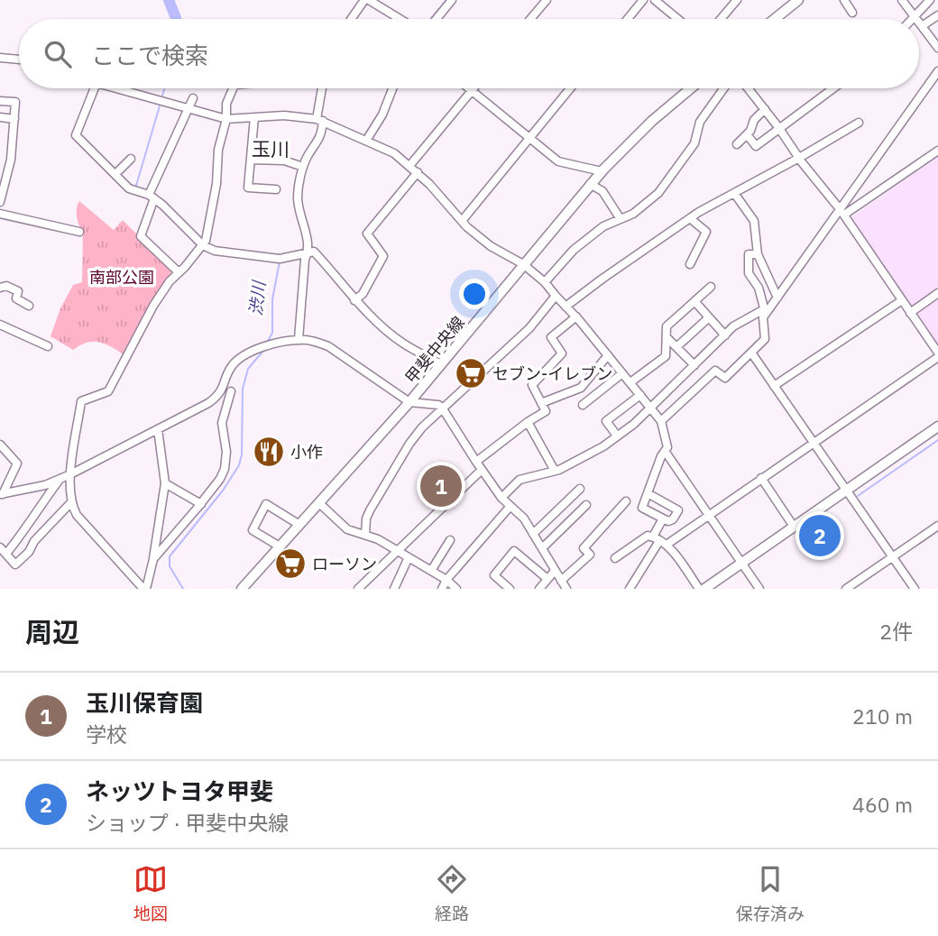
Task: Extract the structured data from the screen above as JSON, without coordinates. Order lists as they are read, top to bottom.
{
  "streets": {
    "main road": ["甲斐中央線"]
  },
  "districts": ["玉川"],
  "water": ["渋川"],
  "parks": ["南部公園"],
  "places": {
    "supermarket": ["セブン-イレブン", "ローソン"],
    "restaurant": ["小作"]
  },
  "page": {
    "search": "ここで検索",
    "pins": ["1", "2"],
    "heading": ["周辺", "2件"],
    "list": [
      {
        "mark": "1",
        "name": "玉川保育園",
        "note": "学校",
        "value": "210 m"
      },
      {
        "mark": "2",
        "name": "ネッツトヨタ甲斐",
        "note": "ショップ · 甲斐中央線",
        "value": "460 m"
      }
    ],
    "nav": ["地図", "経路", "保存済み"]
  }
}
